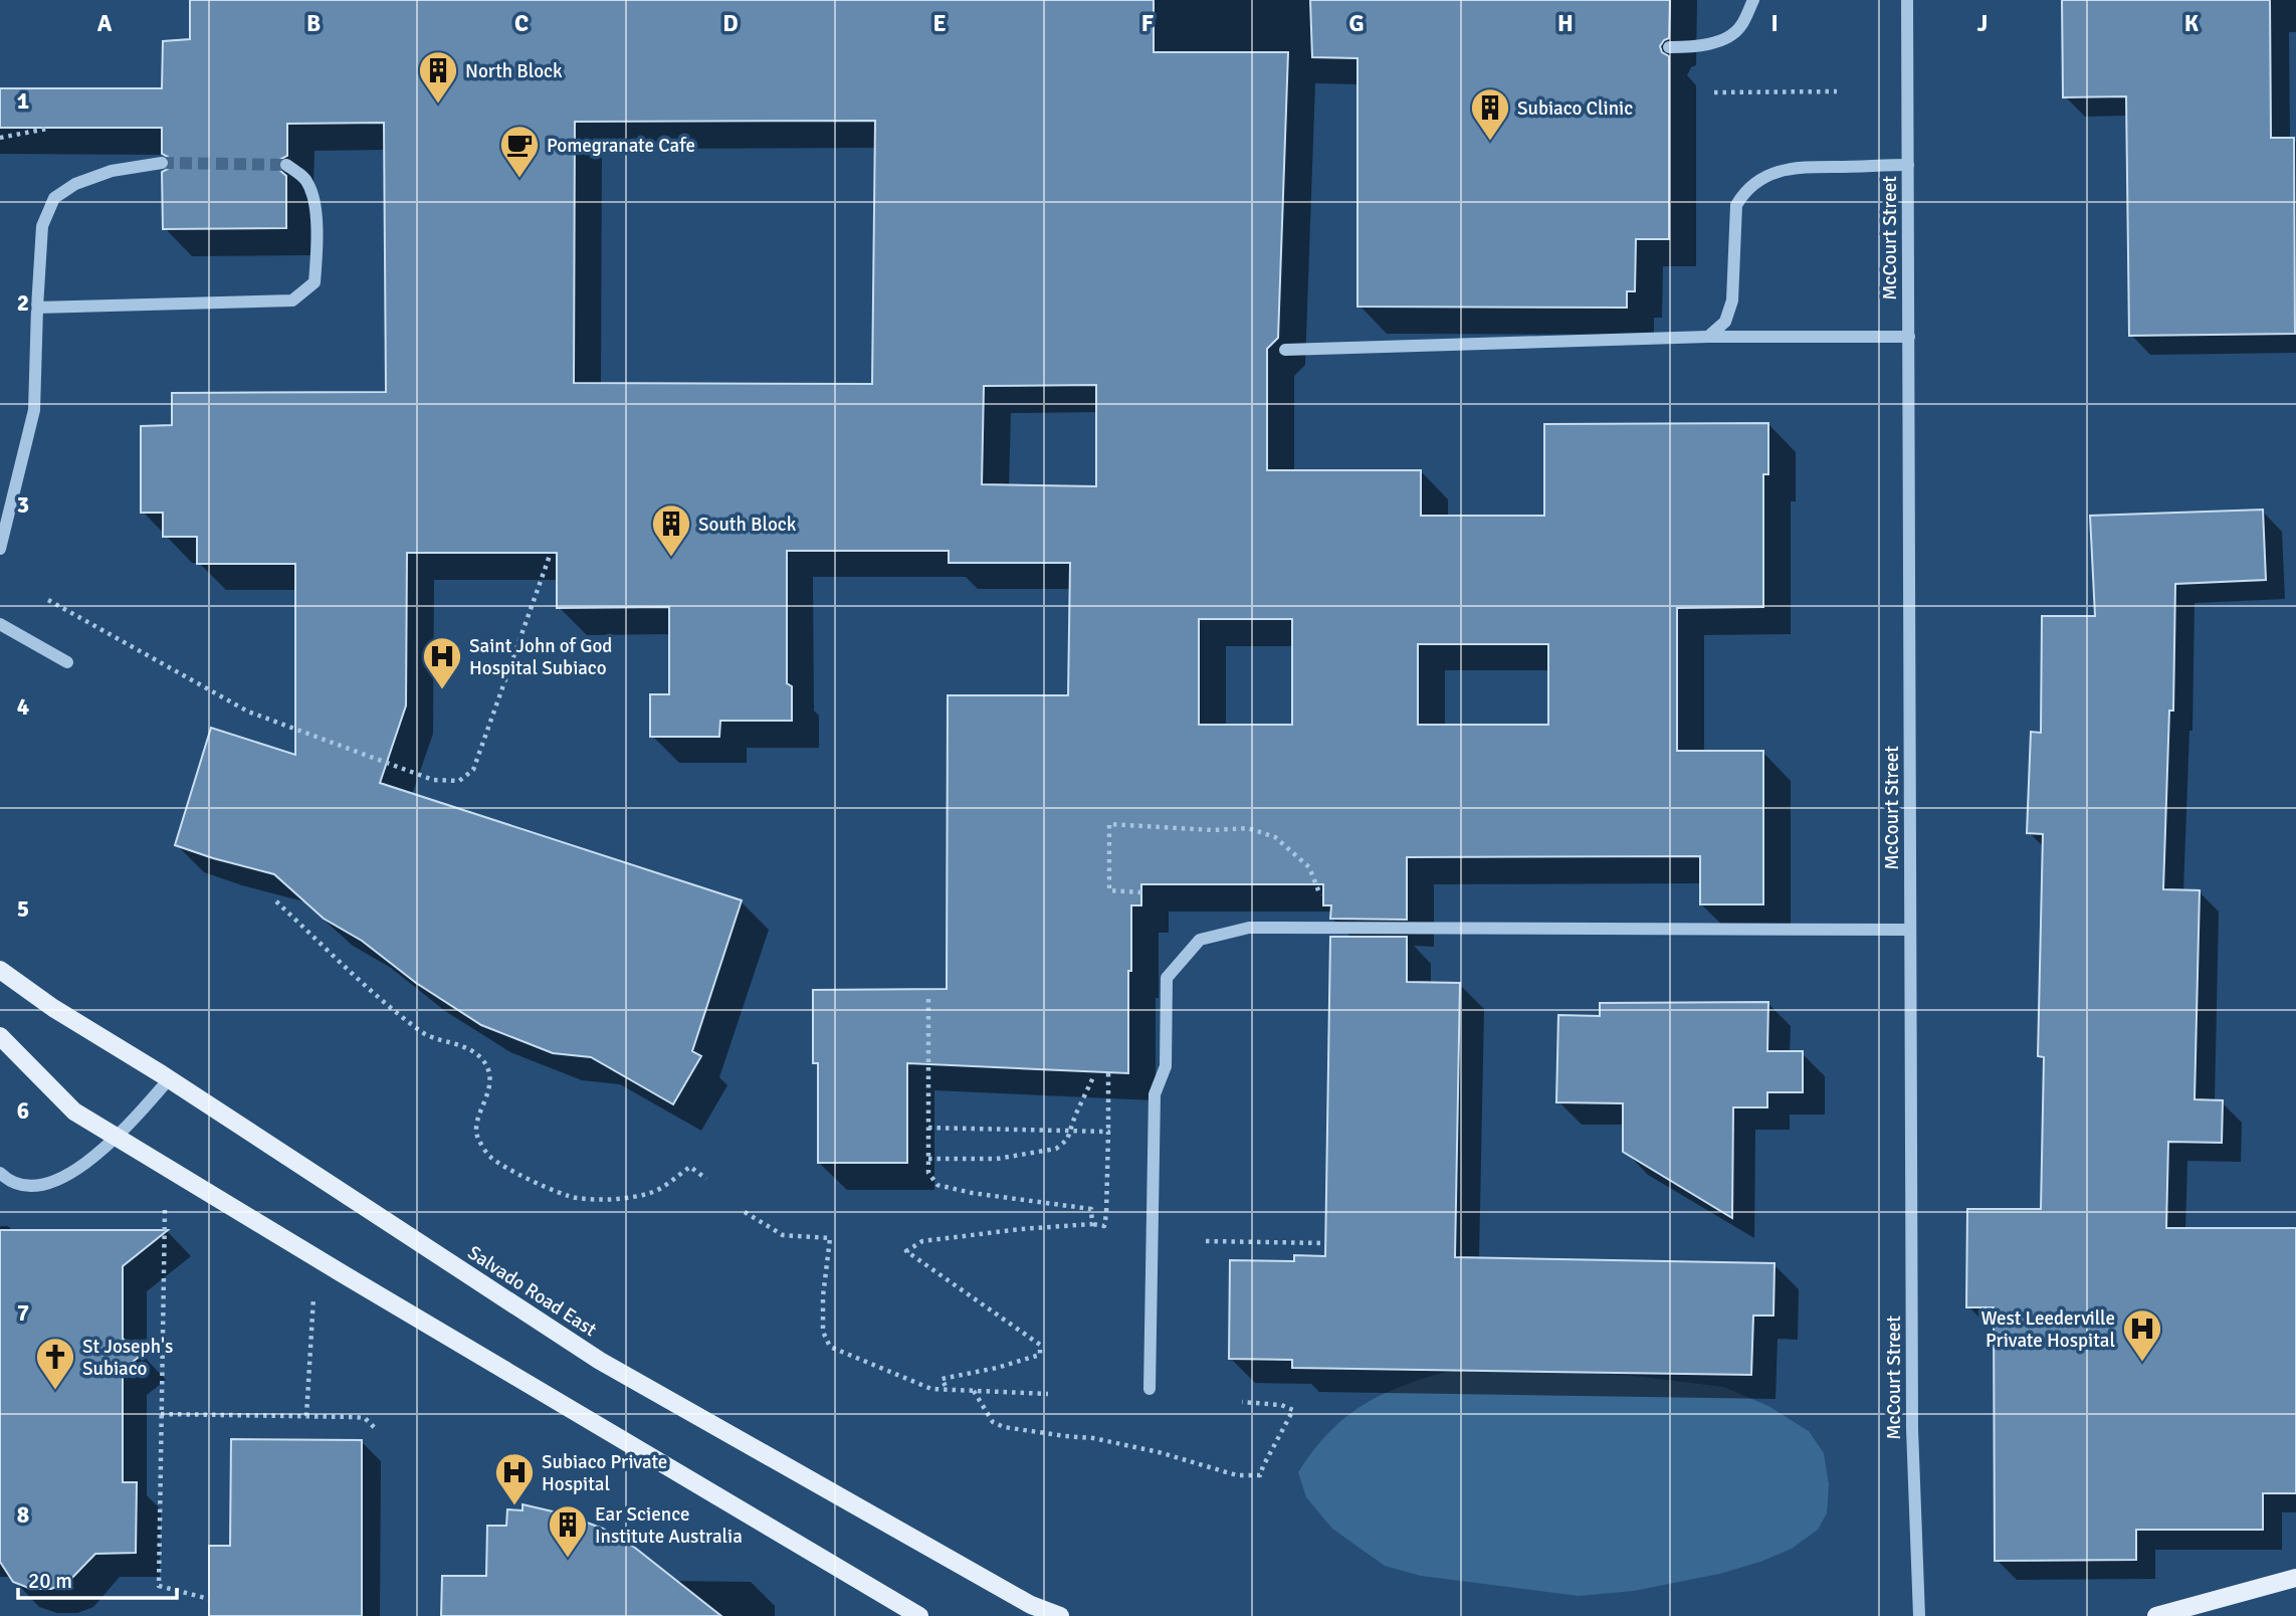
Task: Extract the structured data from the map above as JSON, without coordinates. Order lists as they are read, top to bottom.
{
  "streets": {
    "main road": ["Salvado Road East"],
    "street": ["McCourt Street"]
  },
  "places": {
    "building": [
      "North Block",
      "Subiaco Clinic",
      "South Block",
      "Ear Science Institute Australia"
    ],
    "cafe": ["Pomegranate Cafe"],
    "hospital": ["Saint John of God Hospital Subiaco", "West Leederville Private Hospital", "Subiaco Private Hospital"],
    "church": ["St Joseph's Subiaco"]
  },
  "scale_bar": "20 m",
  "grid": {
    "columns": [
      "A",
      "B",
      "C",
      "D",
      "E",
      "F",
      "G",
      "H",
      "I",
      "J",
      "K"
    ],
    "rows": [
      "1",
      "2",
      "3",
      "4",
      "5",
      "6",
      "7",
      "8"
    ]
  }
}
